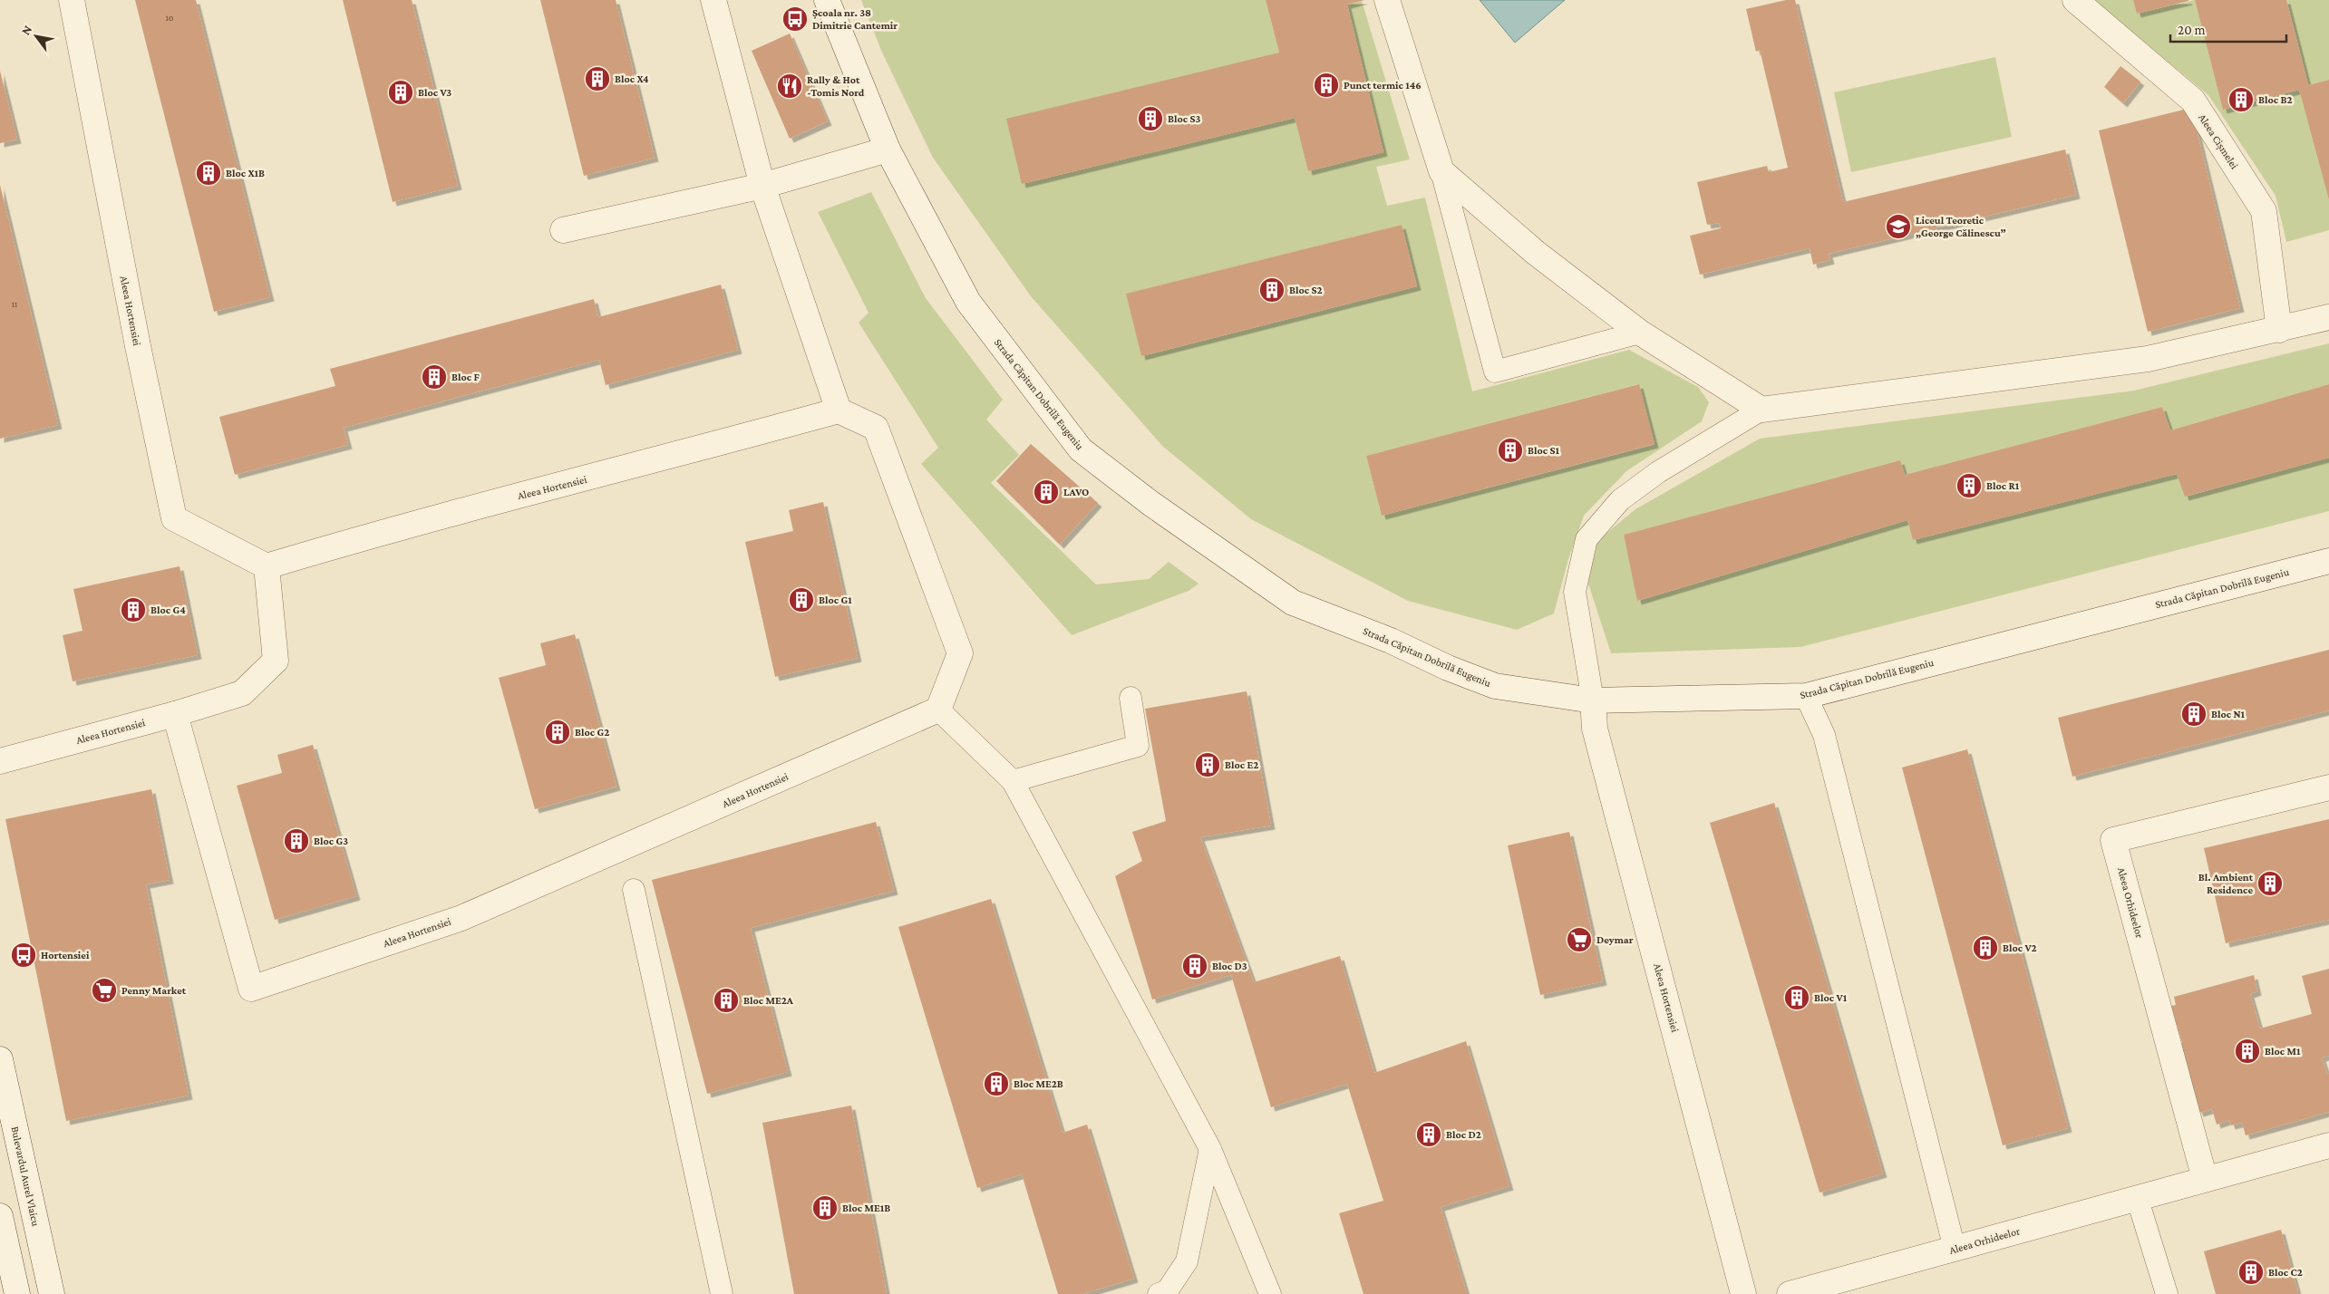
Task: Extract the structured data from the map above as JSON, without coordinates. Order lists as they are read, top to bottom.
{
  "streets": {
    "street": [
      "Aleea Cișmelei",
      "Aleea Hortensiei",
      "Strada Căpitan Dobrilă Eugeniu",
      "Aleea Orhideelor",
      "Bulevardul Aurel Vlaicu"
    ]
  },
  "crossings": [
    ["Aleea Hortensiei", "Strada Căpitan Dobrilă Eugeniu"]
  ],
  "places": {
    "bus stop": ["Școala nr. 38 Dimitrie Cantemir", "Hortensiei"],
    "building": [
      "Bloc X4",
      "Punct termic 146",
      "Bloc V3",
      "Bloc B2",
      "Bloc S3",
      "Bloc X1B",
      "Bloc S2",
      "Bloc F",
      "Bloc S1",
      "Bloc R1",
      "LAVO",
      "Bloc G1",
      "Bloc G4",
      "Bloc N1",
      "Bloc G2",
      "Bloc E2",
      "Bloc G3",
      "Bl. Ambient Residence",
      "Bloc V2",
      "Bloc D3",
      "Bloc V1",
      "Bloc ME2A",
      "Bloc M1",
      "Bloc ME2B",
      "Bloc D2",
      "Bloc ME1B",
      "Bloc C2"
    ],
    "restaurant": ["Rally & Hot -Tomis Nord"],
    "school or university": ["Liceul Teoretic „George Călinescu”"],
    "supermarket": ["Deymar", "Penny Market"]
  },
  "house_numbers": ["10", "11"],
  "scale_bar": "20 m",
  "north": "top left"
}
